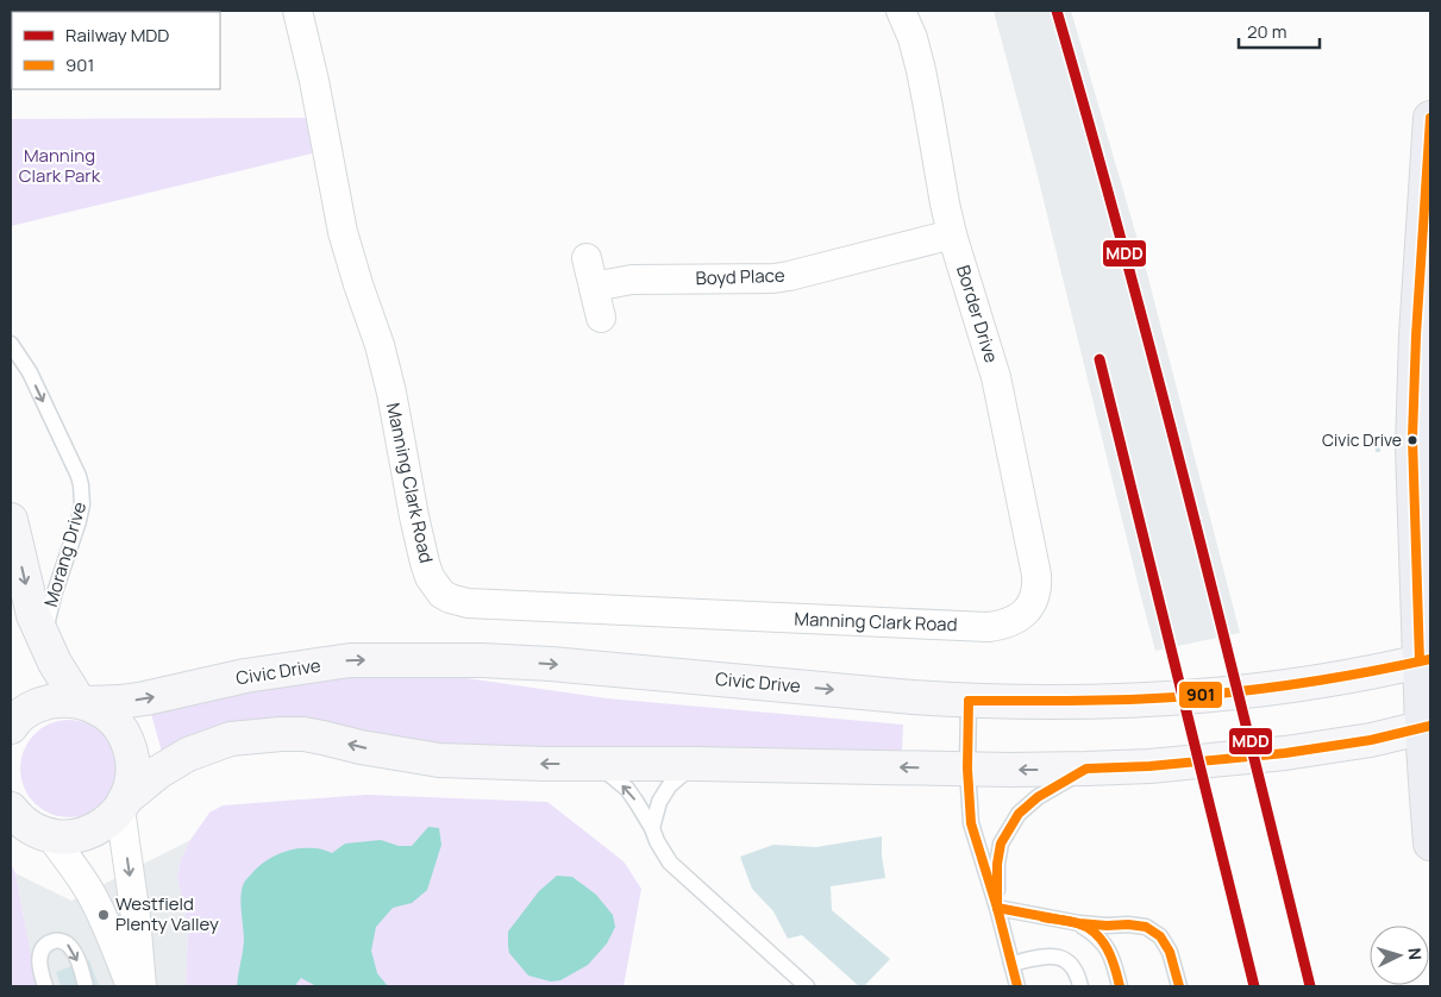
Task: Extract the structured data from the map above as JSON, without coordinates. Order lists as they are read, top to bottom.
{
  "streets": {
    "main road": ["Morang Drive", "Civic Drive"],
    "street": ["Boyd Place", "Border Drive", "Manning Clark Road"]
  },
  "crossings": [
    ["Boyd Place", "Border Drive"],
    ["Border Drive", "Manning Clark Road"],
    ["Morang Drive", "Civic Drive"]
  ],
  "one_way": ["Morang Drive"],
  "parks": ["Manning Clark Park"],
  "places": ["Civic Drive", "Westfield Plenty Valley"],
  "lines": ["rail line MDD", "transit line 901"],
  "legend": ["Railway MDD", "901"],
  "scale_bar": "20 m",
  "north": "right"
}
